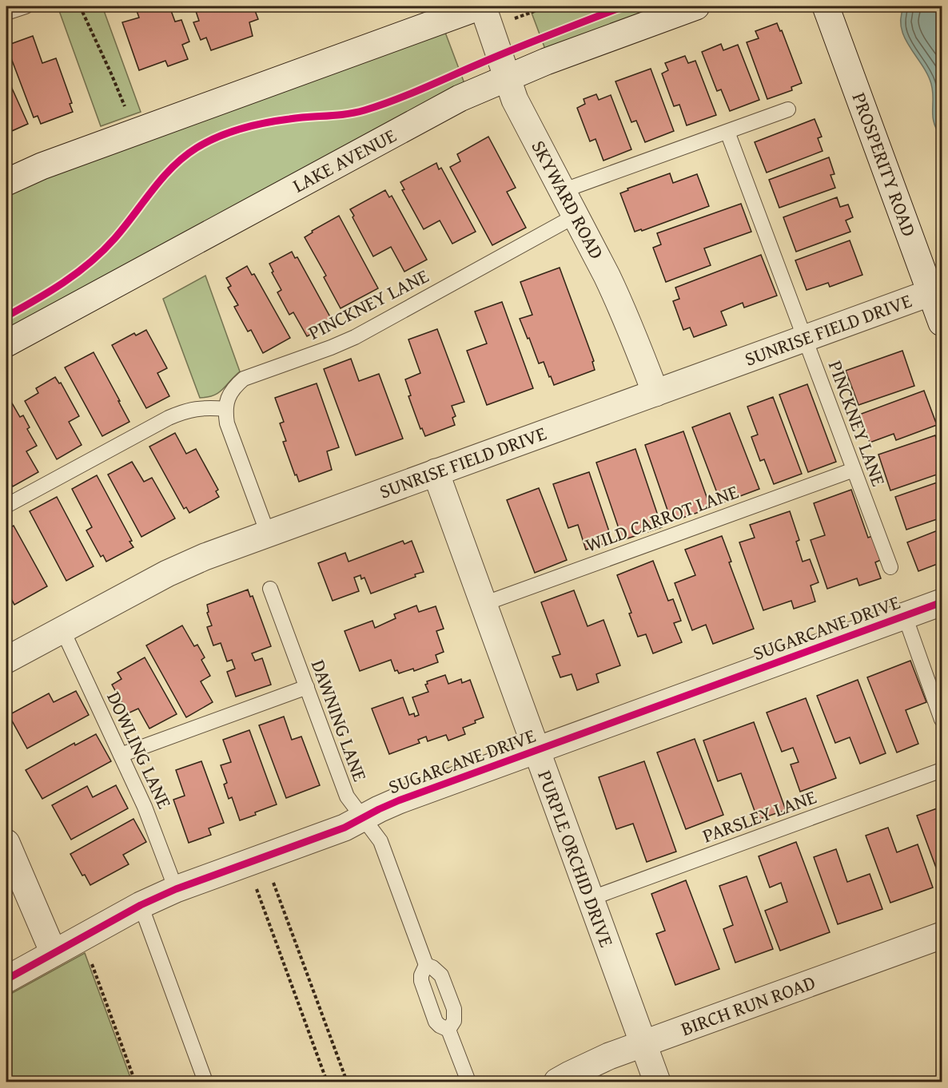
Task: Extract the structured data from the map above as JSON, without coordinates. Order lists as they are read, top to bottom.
{
  "streets": {
    "street": [
      "LAKE AVENUE",
      "PROSPERITY ROAD",
      "SKYWARD ROAD",
      "SUNRISE FIELD DRIVE",
      "SUGARCANE DRIVE",
      "PURPLE ORCHID DRIVE",
      "BIRCH RUN ROAD"
    ],
    "lane": [
      "PINCKNEY LANE",
      "WILD CARROT LANE",
      "DAWNING LANE",
      "DOWLING LANE",
      "PARSLEY LANE"
    ]
  },
  "crossings": [
    ["LAKE AVENUE", "SKYWARD ROAD"],
    ["PROSPERITY ROAD", "SUNRISE FIELD DRIVE"],
    ["SKYWARD ROAD", "PINCKNEY LANE"],
    ["SKYWARD ROAD", "SUNRISE FIELD DRIVE"],
    ["PINCKNEY LANE", "SUNRISE FIELD DRIVE"],
    ["PINCKNEY LANE", "WILD CARROT LANE"],
    ["SUNRISE FIELD DRIVE", "DOWLING LANE"],
    ["SUNRISE FIELD DRIVE", "PURPLE ORCHID DRIVE"],
    ["WILD CARROT LANE", "PURPLE ORCHID DRIVE"],
    ["SUGARCANE DRIVE", "DAWNING LANE"],
    ["SUGARCANE DRIVE", "DOWLING LANE"],
    ["SUGARCANE DRIVE", "PURPLE ORCHID DRIVE"],
    ["PARSLEY LANE", "PURPLE ORCHID DRIVE"],
    ["PURPLE ORCHID DRIVE", "BIRCH RUN ROAD"]
  ]
}
